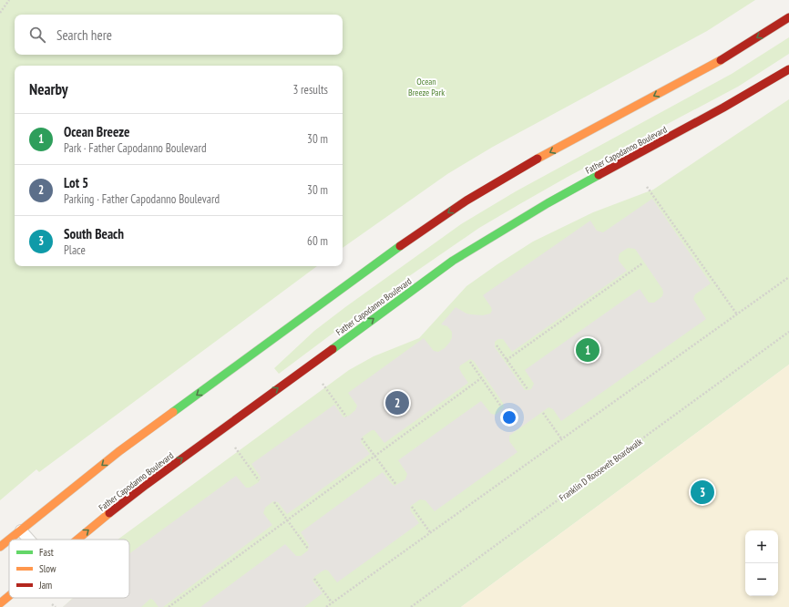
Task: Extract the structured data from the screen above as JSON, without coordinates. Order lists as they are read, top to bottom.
{
  "streets": {
    "main road": ["Father Capodanno Boulevard"],
    "path": ["Franklin D Roosevelt Boardwalk"]
  },
  "parks": ["Ocean Breeze Park"],
  "legend": ["Fast", "Slow", "Jam"],
  "page": {
    "search": "Search here",
    "heading": ["Nearby", "3 results"],
    "list": [
      {
        "mark": "1",
        "name": "Ocean Breeze",
        "note": "Park · Father Capodanno Boulevard",
        "value": "30 m"
      },
      {
        "mark": "2",
        "name": "Lot 5",
        "note": "Parking · Father Capodanno Boulevard",
        "value": "30 m"
      },
      {
        "mark": "3",
        "name": "South Beach",
        "note": "Place",
        "value": "60 m"
      }
    ],
    "pins": ["1", "2", "3"],
    "map_buttons": ["+", "−"]
  }
}
